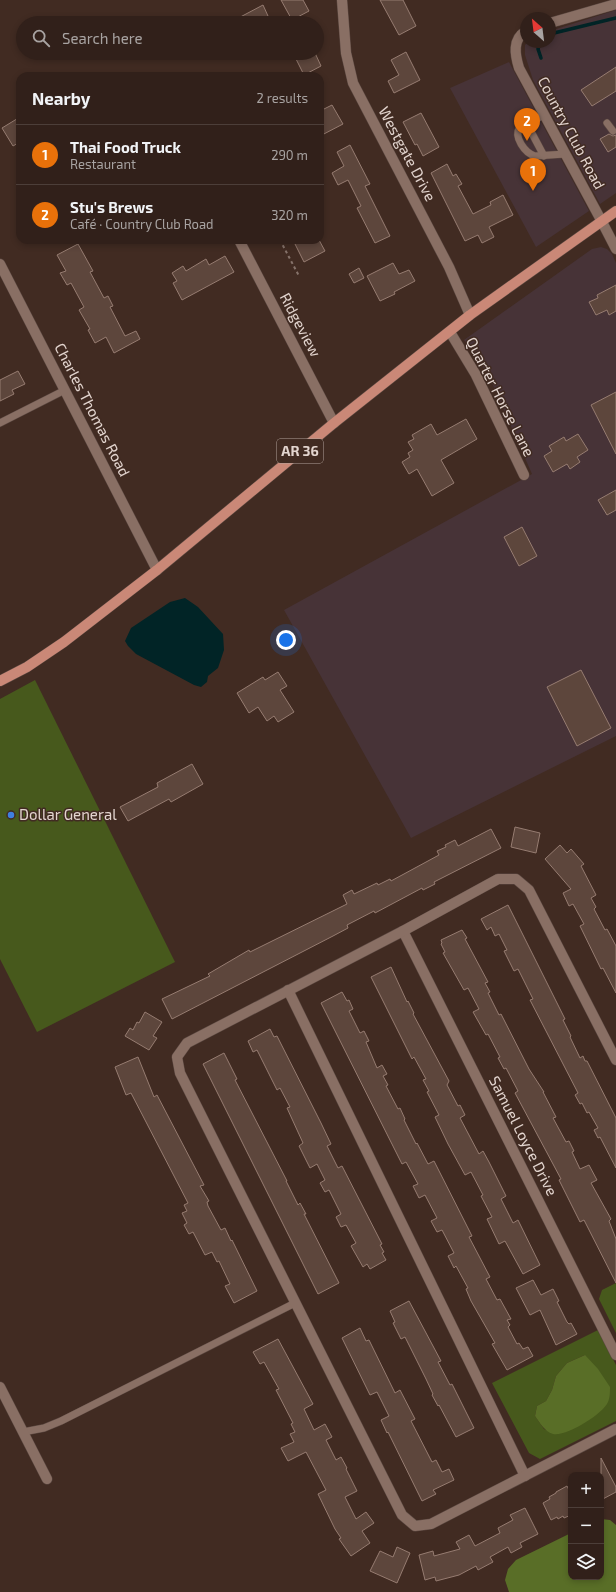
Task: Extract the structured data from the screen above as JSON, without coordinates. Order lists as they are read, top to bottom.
{
  "streets": {
    "main road": ["AR 36"],
    "street": [
      "Country Club Road",
      "Westgate Drive",
      "Ridgeview",
      "Quarter Horse Lane",
      "Charles Thomas Road",
      "Samuel Loyce Drive"
    ]
  },
  "crossings": [
    ["Country Club Road", "AR 36"],
    ["Westgate Drive", "AR 36"],
    ["Ridgeview", "AR 36"],
    ["Quarter Horse Lane", "AR 36"],
    ["Charles Thomas Road", "AR 36"]
  ],
  "places": ["Dollar General"],
  "north": "top left",
  "page": {
    "search": "Search here",
    "heading": ["Nearby", "2 results"],
    "pins": ["2", "1"],
    "list": [
      {
        "mark": "1",
        "name": "Thai Food Truck",
        "note": "Restaurant",
        "value": "290 m"
      },
      {
        "mark": "2",
        "name": "Stu's Brews",
        "note": "Café · Country Club Road",
        "value": "320 m"
      }
    ],
    "map_buttons": ["+", "−"]
  }
}
